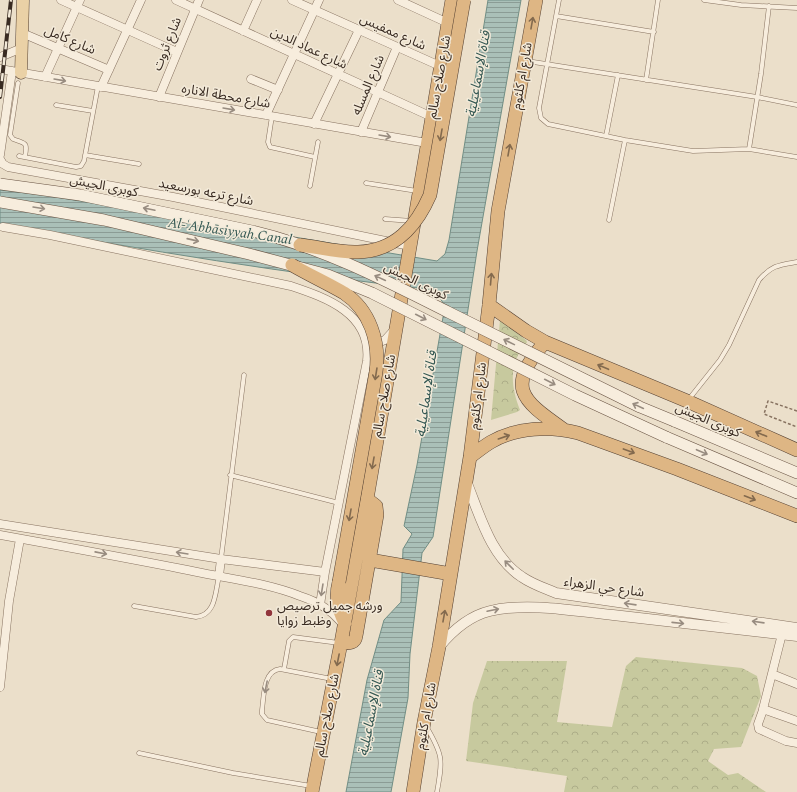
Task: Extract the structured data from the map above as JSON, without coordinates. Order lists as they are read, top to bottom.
{
  "streets": {
    "highway": ["شارع ام كلثوم", "شارع صلاح سالم"],
    "main road": ["كوبرى الجيش"],
    "street": [
      "شارع ممفيس",
      "شارع كامل",
      "شارع ثروت",
      "شارع عماد الدين",
      "شارع المسله",
      "شارع محطة الاناره",
      "شارع ترعه بورسعيد",
      "شارع حي الزهراء"
    ]
  },
  "crossings": [
    ["شارع ممفيس", "شارع صلاح سالم"],
    ["شارع ممفيس", "شارع المسله"],
    ["شارع ثروت", "شارع عماد الدين"],
    ["شارع ثروت", "شارع محطة الاناره"],
    ["شارع عماد الدين", "شارع صلاح سالم"],
    ["شارع عماد الدين", "شارع المسله"],
    ["شارع ام كلثوم", "شارع حي الزهراء"],
    ["شارع صلاح سالم", "شارع محطة الاناره"],
    ["شارع صلاح سالم", "شارع ترعه بورسعيد"],
    ["شارع المسله", "شارع محطة الاناره"]
  ],
  "one_way": ["شارع ام كلثوم", "شارع محطة الاناره"],
  "water": ["قناة الإسماعيلية", "Al-ʿAbbāsiyyah Canal"],
  "places": ["ورشه جميل ترصيص وظبط زوايا"]
}
